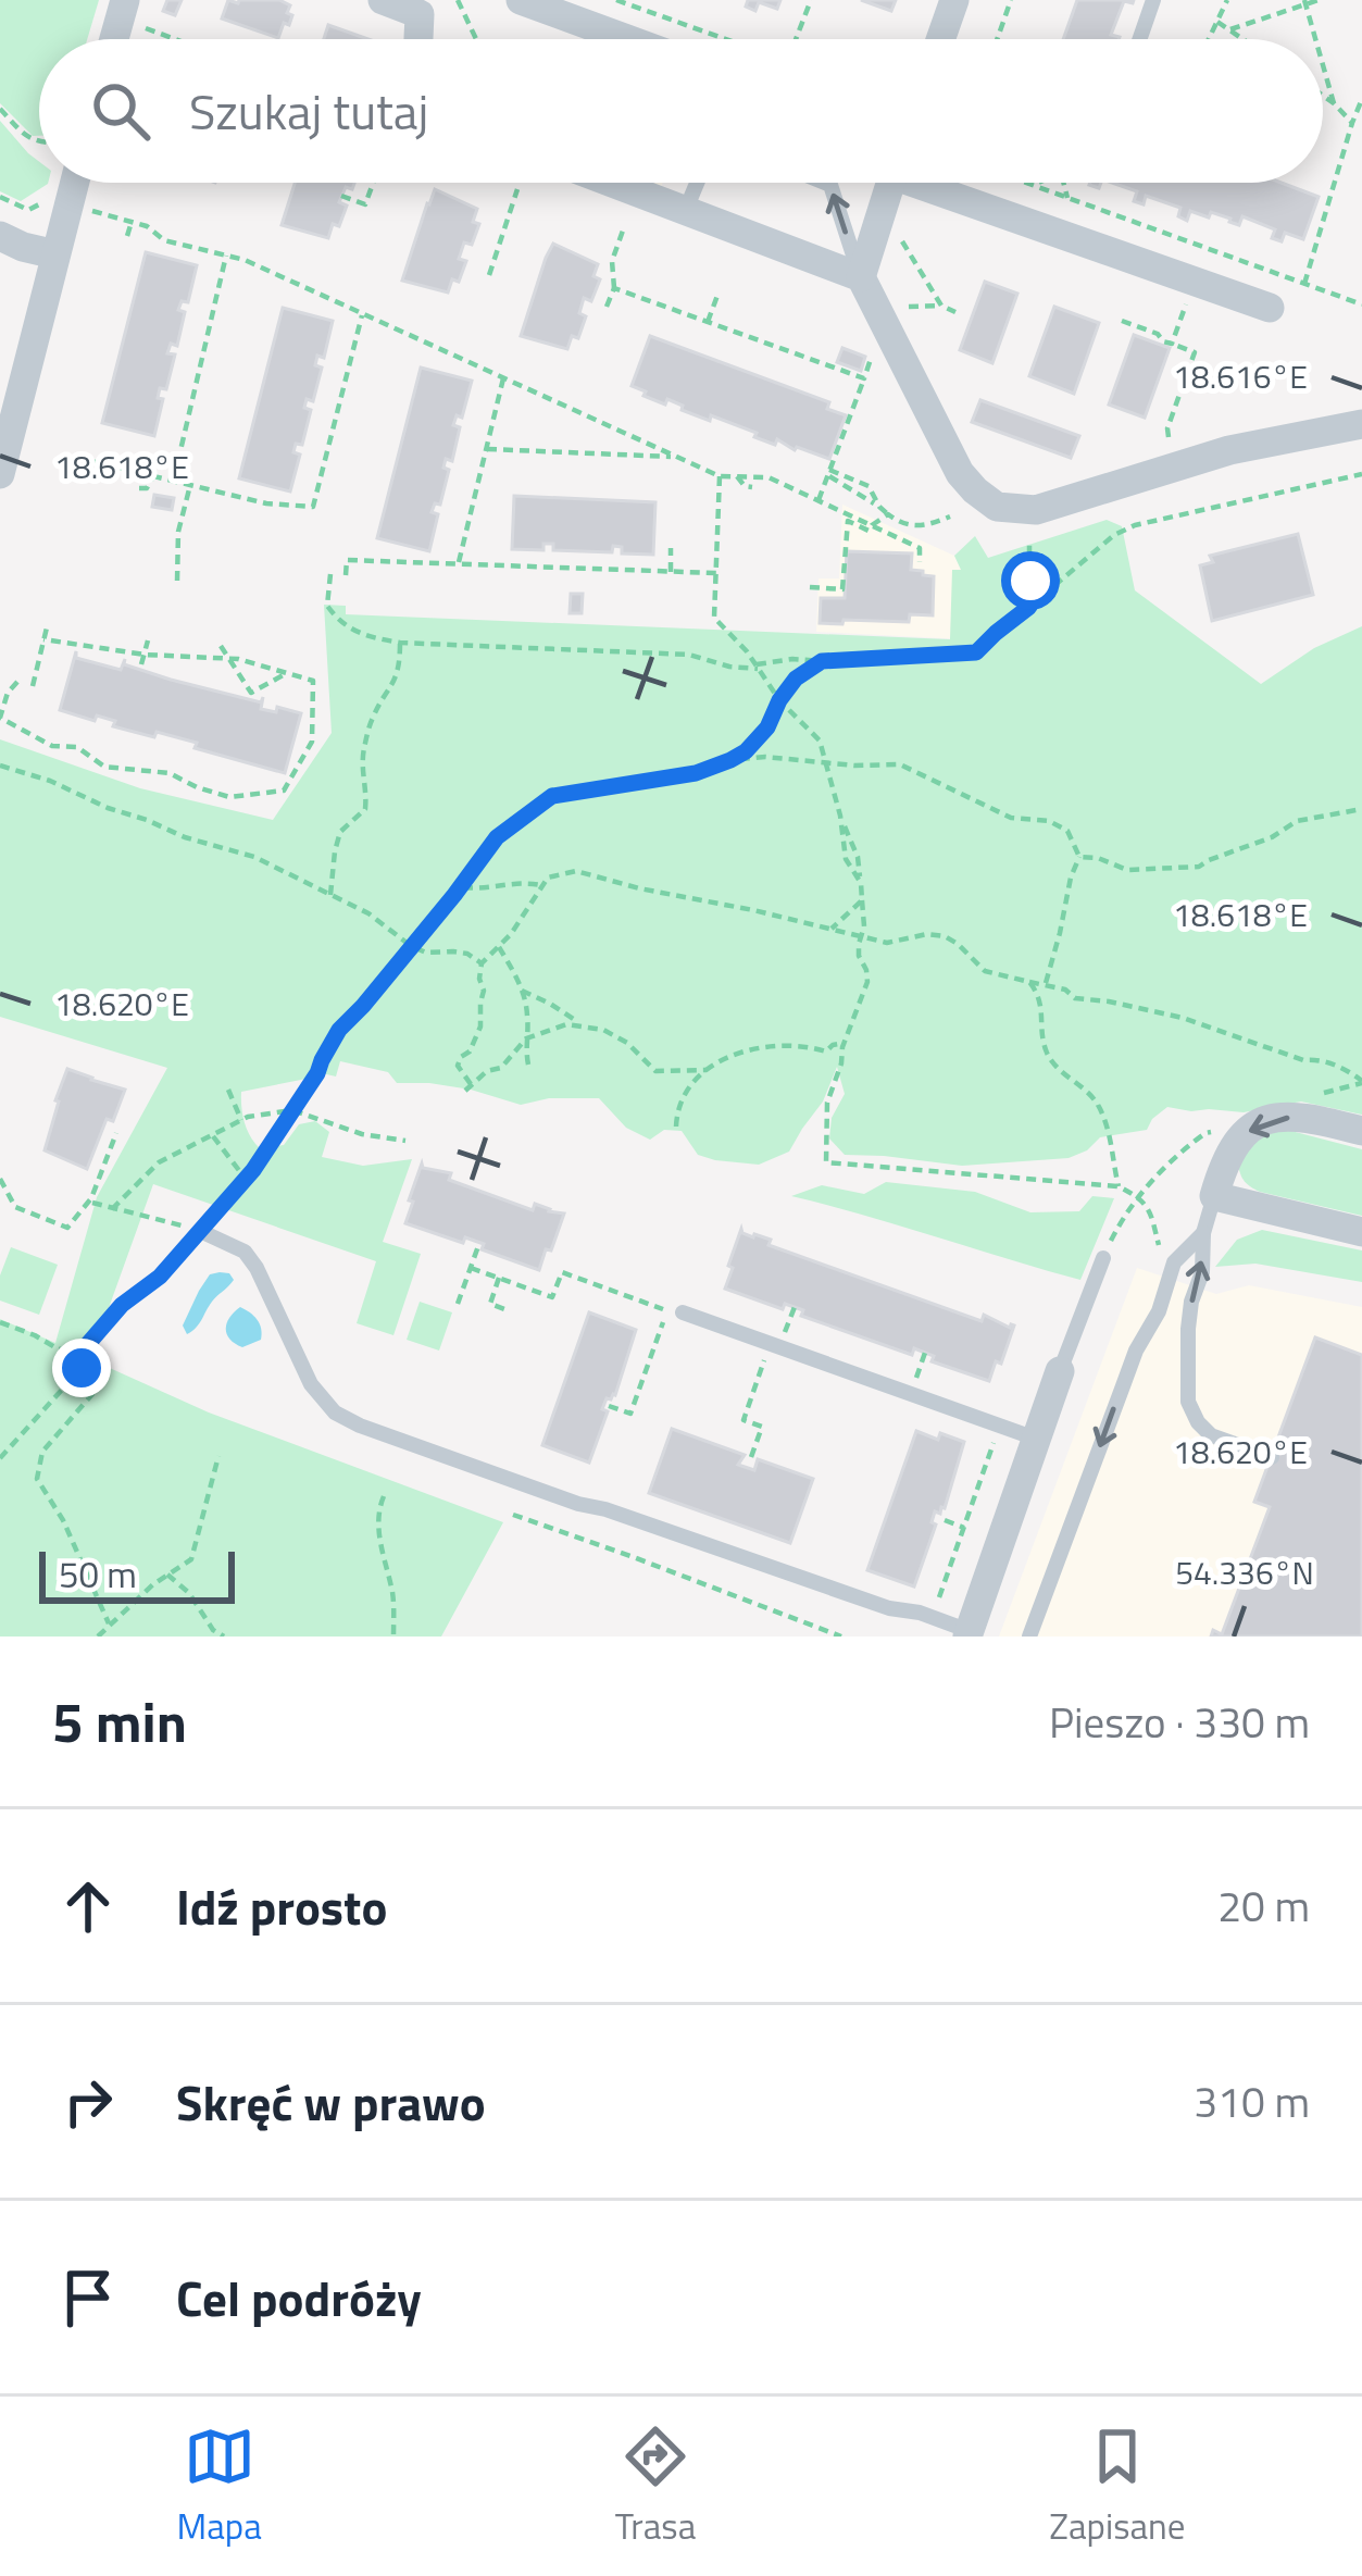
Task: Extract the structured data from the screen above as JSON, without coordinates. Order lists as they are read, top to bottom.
{
  "scale_bar": "50 m",
  "page": {
    "search": "Szukaj tutaj",
    "scale": "50 m",
    "heading": ["5 min", "Pieszo · 330 m"],
    "list": [
      ["Idź prosto", "20 m"],
      ["Skręć w prawo", "310 m"],
      "Cel podróży"
    ],
    "nav": ["Mapa", "Trasa", "Zapisane"]
  },
  "coordinates": [
    "18.616°E",
    "18.618°E",
    "18.620°E",
    "54.336°N"
  ]
}
